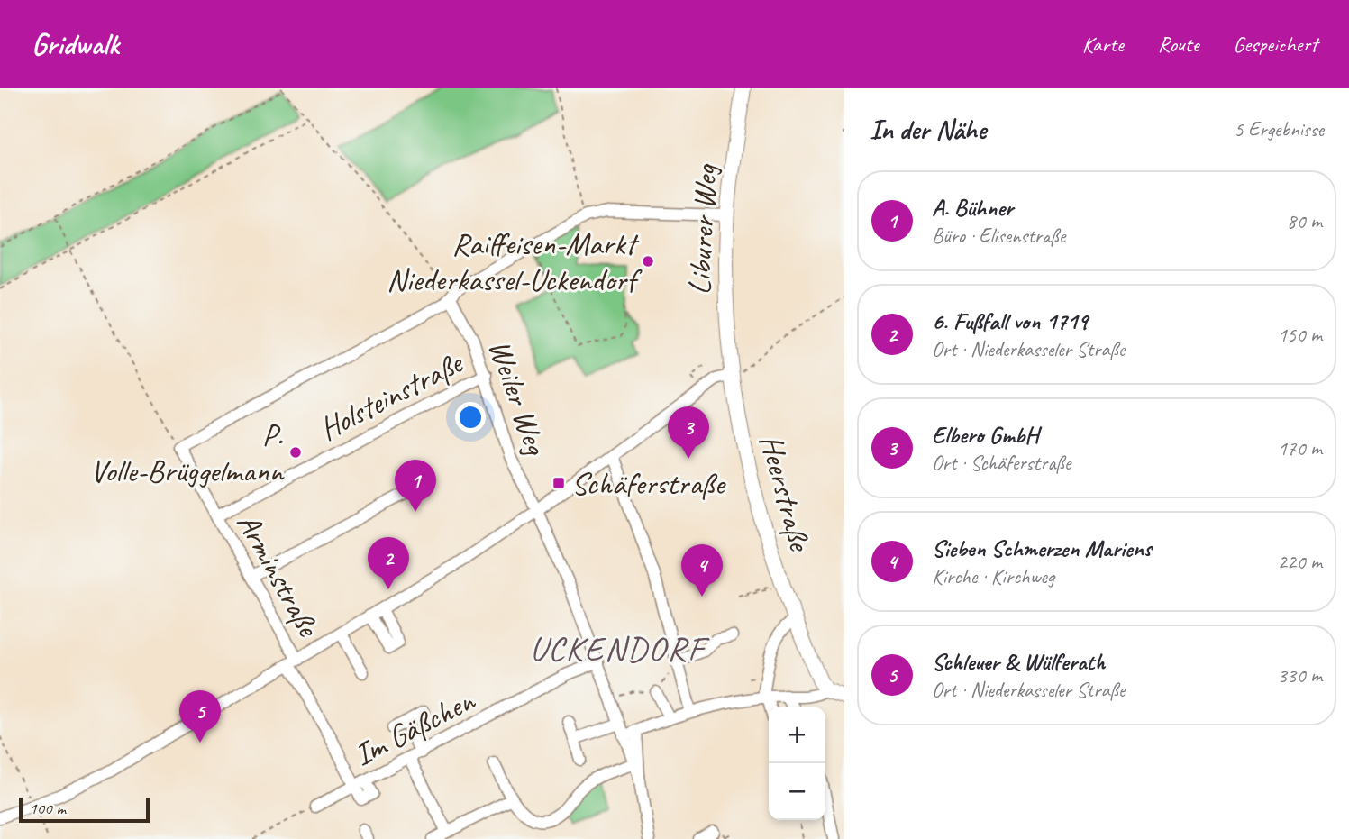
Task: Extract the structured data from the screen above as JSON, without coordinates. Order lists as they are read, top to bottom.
{
  "streets": {
    "main road": ["Liburer Weg", "Heerstraße"],
    "street": [
      "Holsteinstraße",
      "Weiler Weg",
      "Arminstraße",
      "Im Gäßchen"
    ]
  },
  "crossings": [
    ["Liburer Weg", "Heerstraße"],
    ["Holsteinstraße", "Weiler Weg"],
    ["Holsteinstraße", "Arminstraße"],
    ["Weiler Weg", "Im Gäßchen"],
    ["Arminstraße", "Im Gäßchen"]
  ],
  "districts": ["UCKENDORF"],
  "places": {
    "other": ["Raiffeisen-Markt Niederkassel-Uckendorf", "P. Volle-Brüggelmann"],
    "transit": ["Schäferstraße"]
  },
  "scale_bar": "100 m",
  "page": {
    "header": "Gridwalk",
    "nav": ["Karte", "Route", "Gespeichert"],
    "heading": ["In der Nähe", "5 Ergebnisse"],
    "list": [
      {
        "mark": "1",
        "name": "A. Bühner",
        "note": "Büro · Elisenstraße",
        "value": "80 m"
      },
      {
        "mark": "2",
        "name": "6. Fußfall von 1719",
        "note": "Ort · Niederkasseler Straße",
        "value": "150 m"
      },
      {
        "mark": "3",
        "name": "Elbero GmbH",
        "note": "Ort · Schäferstraße",
        "value": "170 m"
      },
      {
        "mark": "4",
        "name": "Sieben Schmerzen Mariens",
        "note": "Kirche · Kirchweg",
        "value": "220 m"
      },
      {
        "mark": "5",
        "name": "Schleuer & Wülferath",
        "note": "Ort · Niederkasseler Straße",
        "value": "330 m"
      }
    ],
    "pins": [
      "3",
      "1",
      "2",
      "4",
      "5"
    ],
    "map_buttons": ["+", "−"],
    "scale": "100 m"
  }
}
